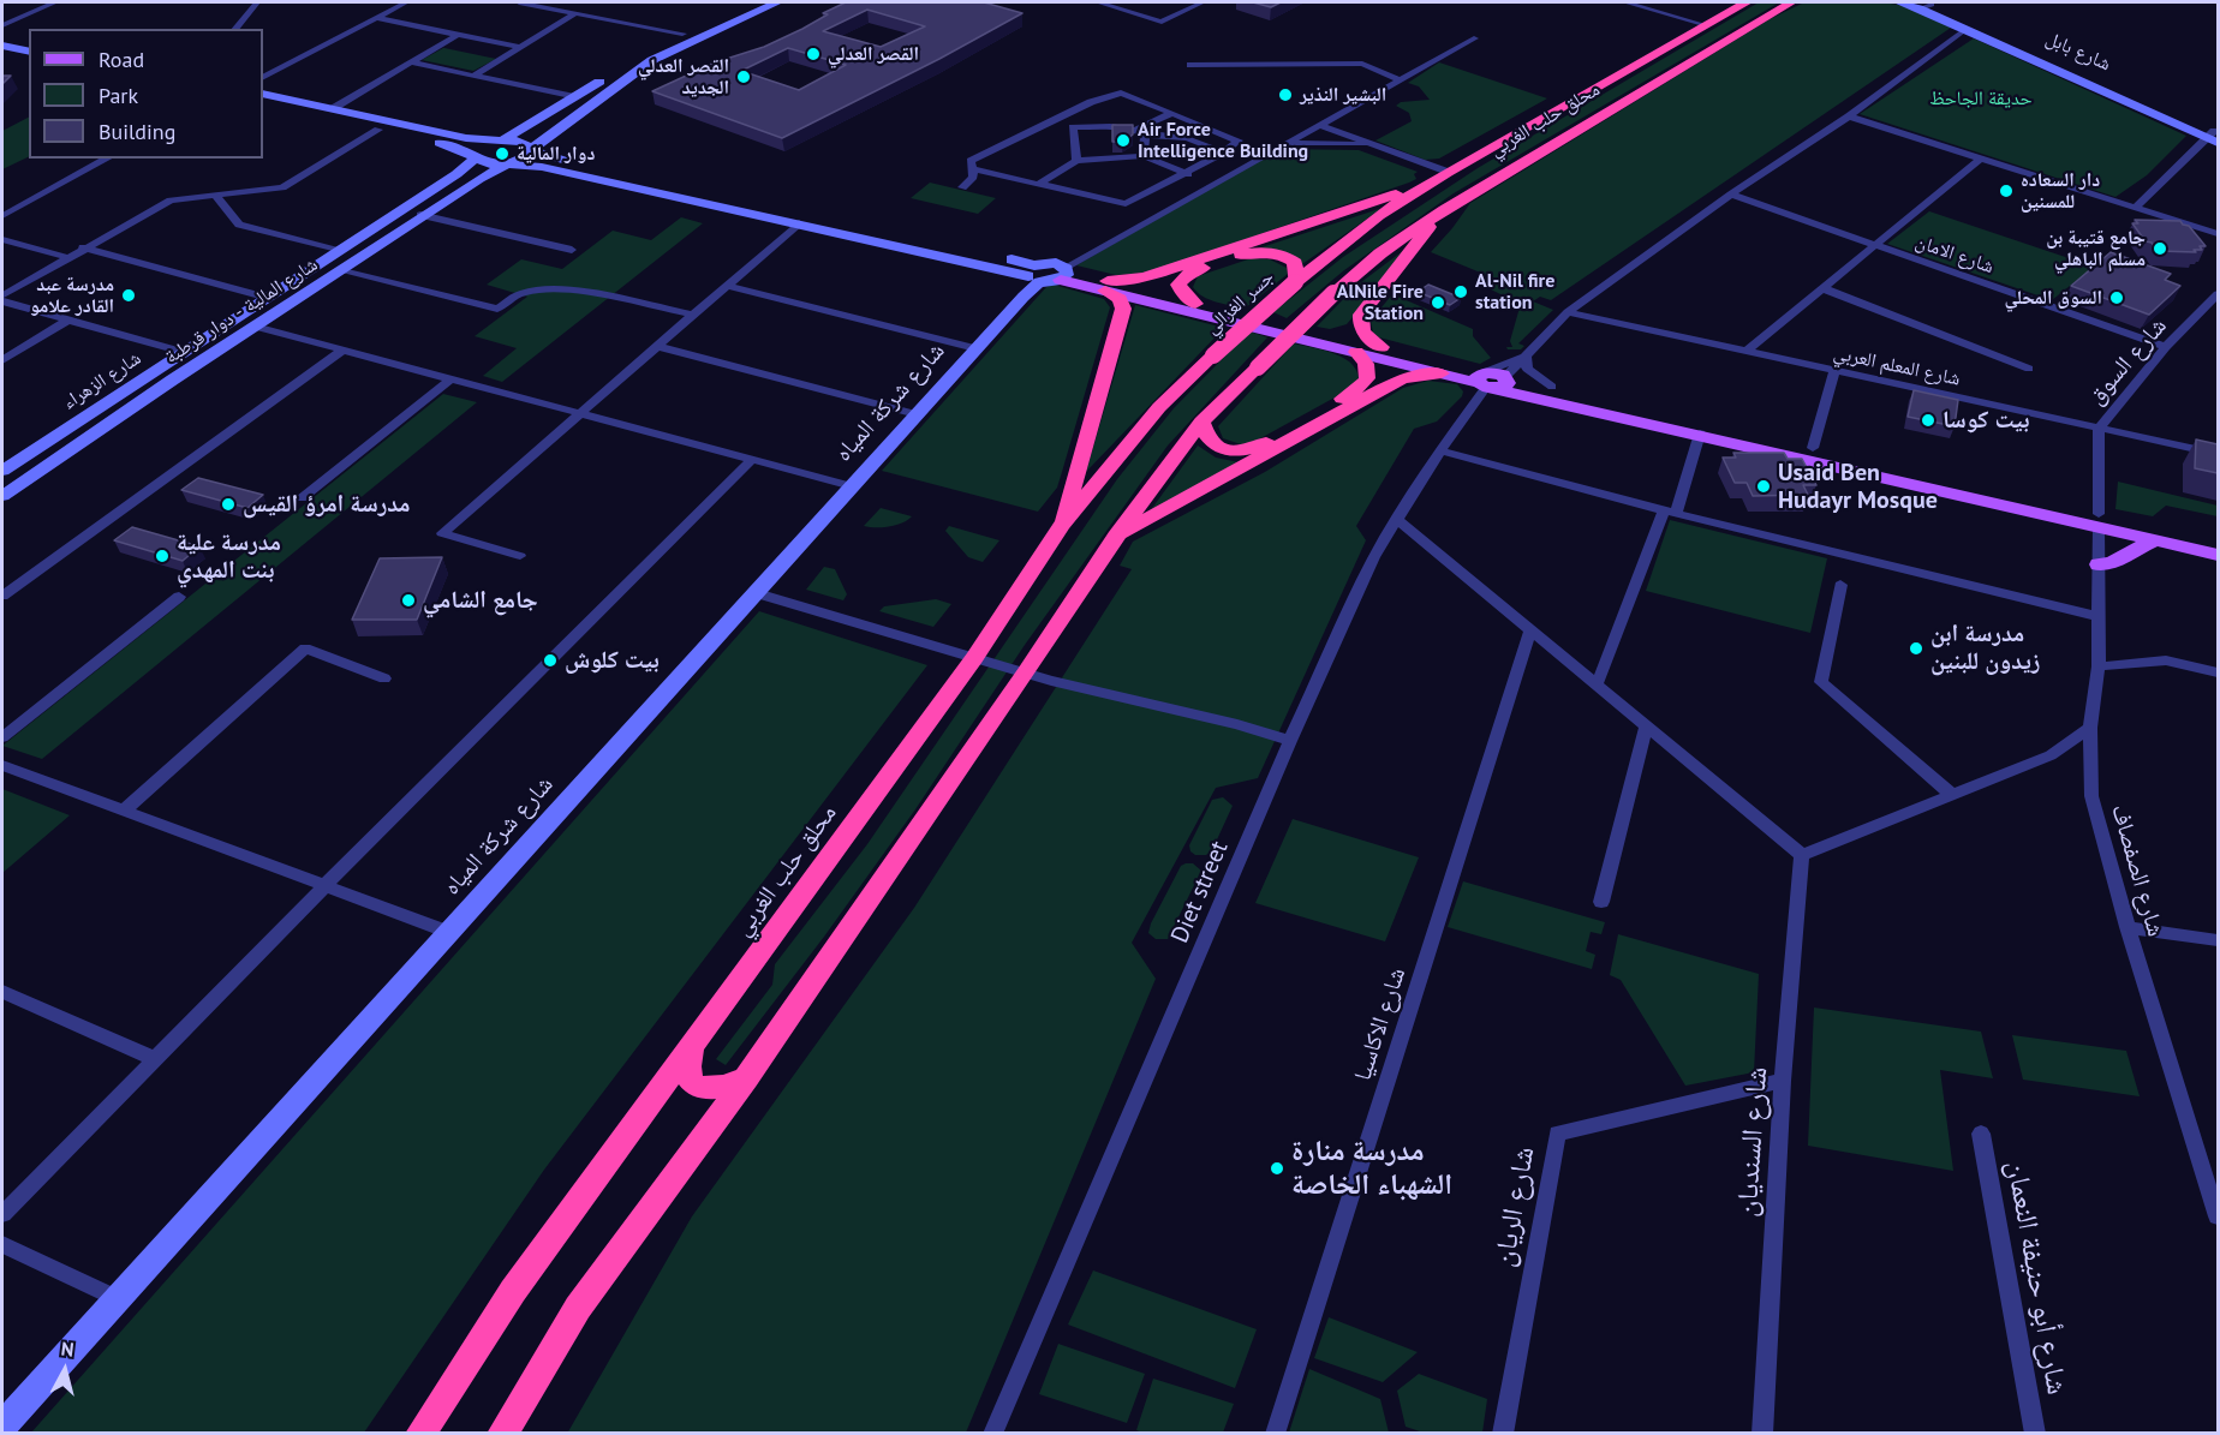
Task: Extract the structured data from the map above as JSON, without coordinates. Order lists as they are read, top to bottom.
{
  "streets": {
    "highway": ["محلق حلب الغربي", "جسر الغزالي"],
    "main road": [
      "شارع بابل",
      "شارع المالية - دوار قرطبة",
      "شارع الزهراء",
      "شارع شركة المياه"
    ],
    "street": [
      "شارع الامان",
      "شارع السوق",
      "شارع المعلم العربي",
      "شارع الصفصاف",
      "Diet street",
      "شارع الاكاسيا",
      "شارع السنديان",
      "شارع الريان",
      "شارع أبو حنيفة النعمان"
    ]
  },
  "crossings": [
    ["محلق حلب الغربي", "جسر الغزالي"],
    ["شارع الامان", "شارع السوق"],
    ["شارع الامان", "Diet street"],
    ["شارع السوق", "شارع المعلم العربي"],
    ["شارع السوق", "شارع الصفصاف"],
    ["شارع المعلم العربي", "Diet street"],
    ["شارع السنديان", "شارع الريان"]
  ],
  "parks": ["حديقة الجاحظ"],
  "places": [
    "القصر العدلي",
    "القصر العدلي الجديد",
    "البشير النذير",
    "Air Force Intelligence Building",
    "دوار المالية",
    "دار السعاده للمسنين",
    "جامع قتيبة بن مسلم الباهلي",
    "Al-Nil fire station",
    "مدرسة عبد القادر علامو",
    "السوق المحلي",
    "AlNile Fire Station",
    "بيت كوسا",
    "Usaid Ben Hudayr Mosque",
    "مدرسة امرؤ القيس",
    "مدرسة علية بنت المهدي",
    "جامع الشامي",
    "مدرسة ابن زيدون للبنين",
    "بيت كلوش",
    "مدرسة منارة الشهباء الخاصة"
  ],
  "legend": ["Road", "Park", "Building"],
  "north": "top"
}
